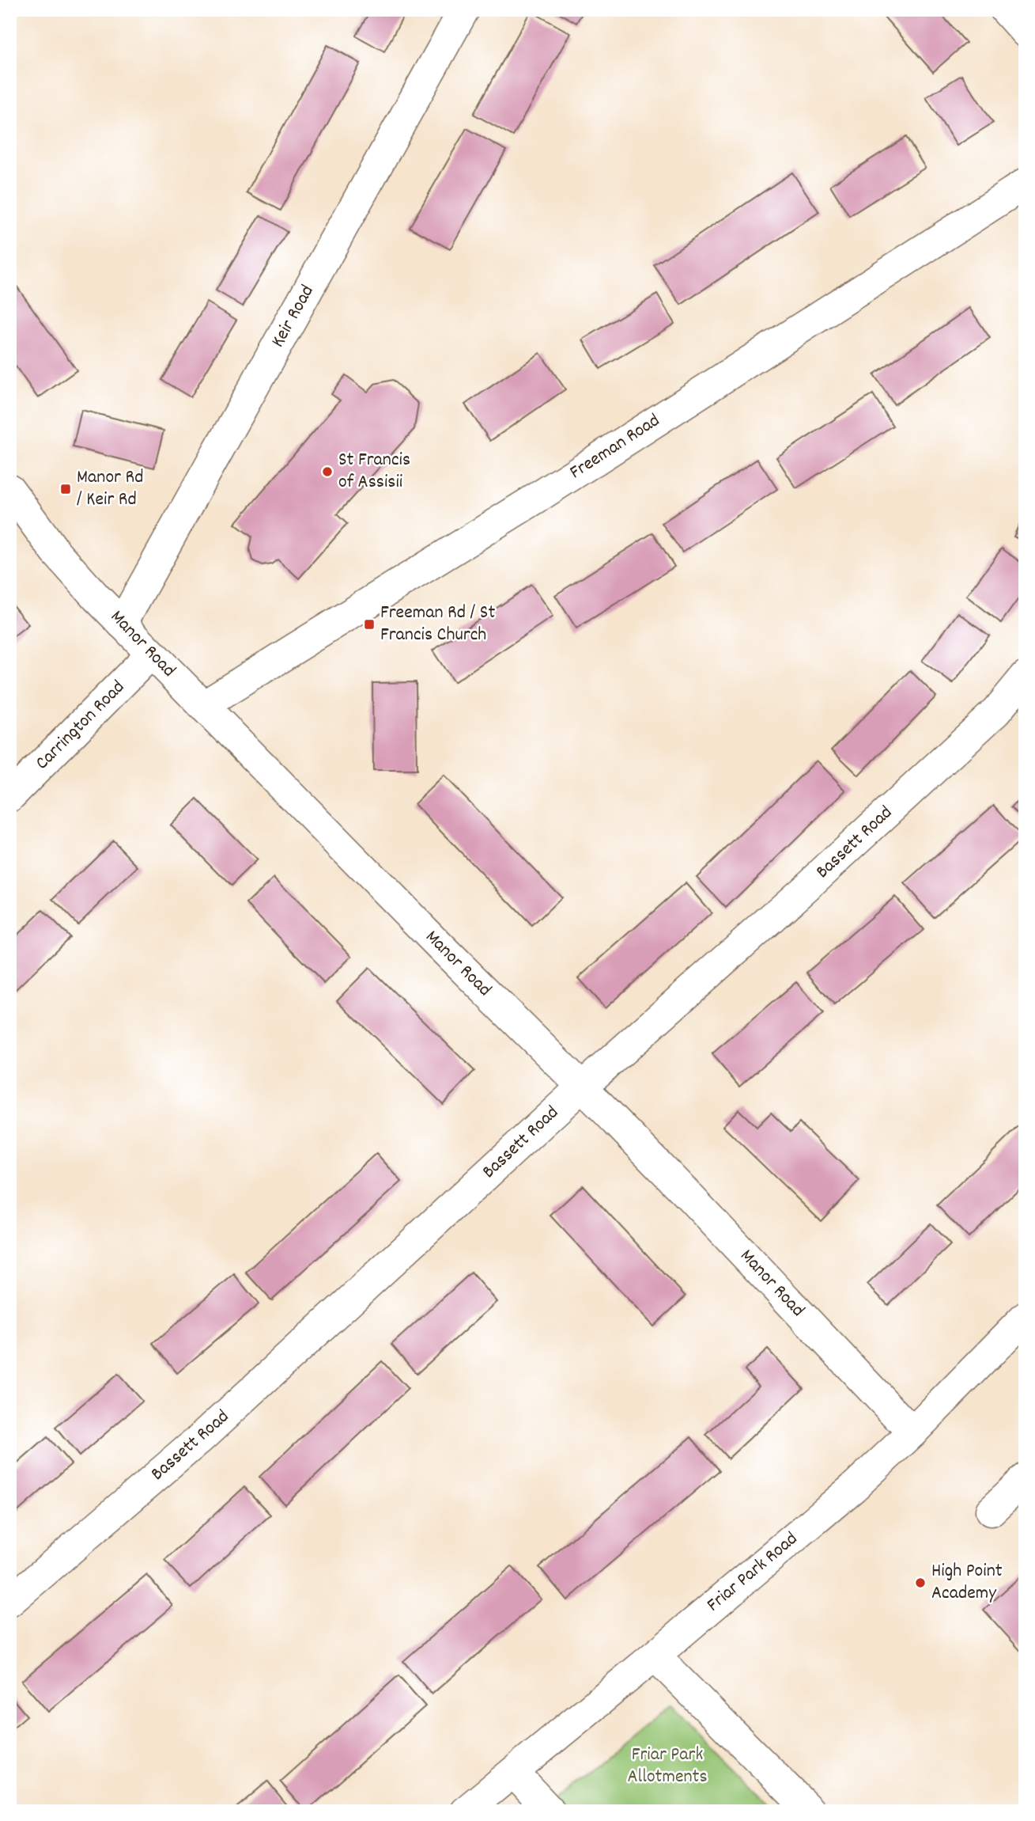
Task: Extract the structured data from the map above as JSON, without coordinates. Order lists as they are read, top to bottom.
{
  "streets": {
    "street": [
      "Keir Road",
      "Freeman Road",
      "Manor Road",
      "Carrington Road",
      "Bassett Road",
      "Friar Park Road"
    ]
  },
  "crossings": [
    ["Keir Road", "Manor Road"],
    ["Freeman Road", "Manor Road"],
    ["Manor Road", "Carrington Road"],
    ["Manor Road", "Bassett Road"],
    ["Manor Road", "Friar Park Road"]
  ],
  "parks": ["Friar Park Allotments"],
  "places": {
    "other": ["St Francis of Assisii", "High Point Academy"],
    "transit": ["Manor Rd / Keir Rd", "Freeman Rd / St Francis Church"]
  }
}
